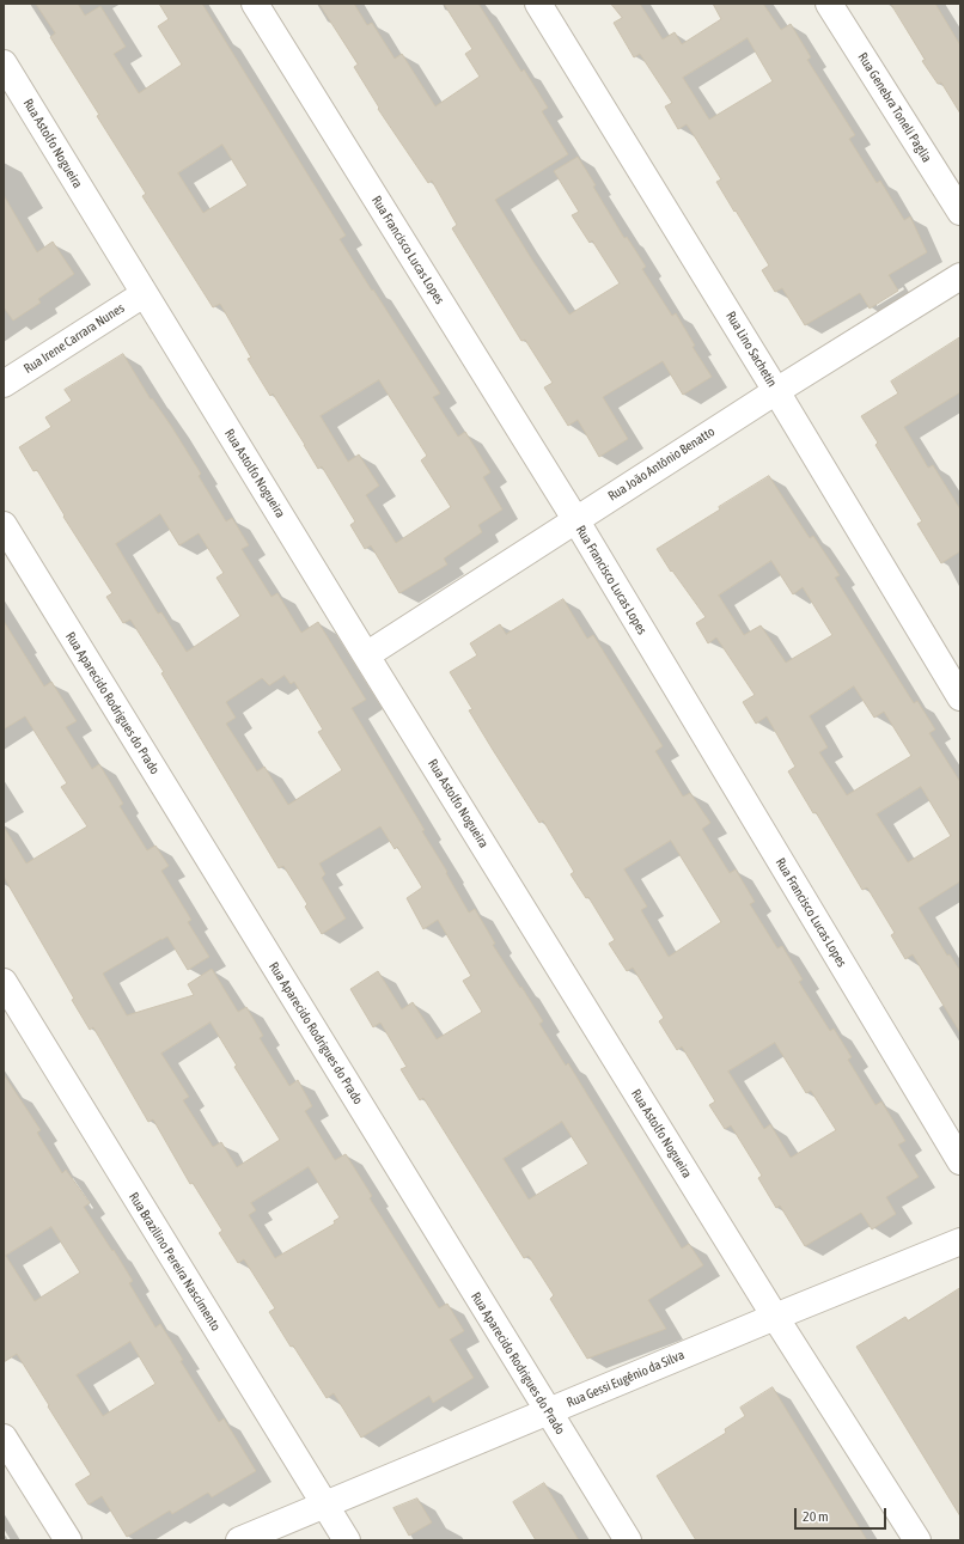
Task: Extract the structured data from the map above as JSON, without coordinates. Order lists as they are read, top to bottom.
{
  "streets": {
    "street": [
      "Rua Genebra Toneli Paglia",
      "Rua Astolfo Nogueira",
      "Rua Francisco Lucas Lopes",
      "Rua Irene Carrara Nunes",
      "Rua Lino Sachetin",
      "Rua João Antônio Benatto",
      "Rua Aparecido Rodrigues do Prado",
      "Rua Brazilino Pereira Nascimento",
      "Rua Gessi Eugênio da Silva"
    ]
  },
  "crossings": [
    ["Rua Astolfo Nogueira", "Rua Irene Carrara Nunes"],
    ["Rua Astolfo Nogueira", "Rua João Antônio Benatto"],
    ["Rua Astolfo Nogueira", "Rua Gessi Eugênio da Silva"],
    ["Rua Francisco Lucas Lopes", "Rua João Antônio Benatto"],
    ["Rua Lino Sachetin", "Rua João Antônio Benatto"],
    ["Rua Aparecido Rodrigues do Prado", "Rua Gessi Eugênio da Silva"],
    ["Rua Brazilino Pereira Nascimento", "Rua Gessi Eugênio da Silva"]
  ],
  "scale_bar": "20 m"
}
